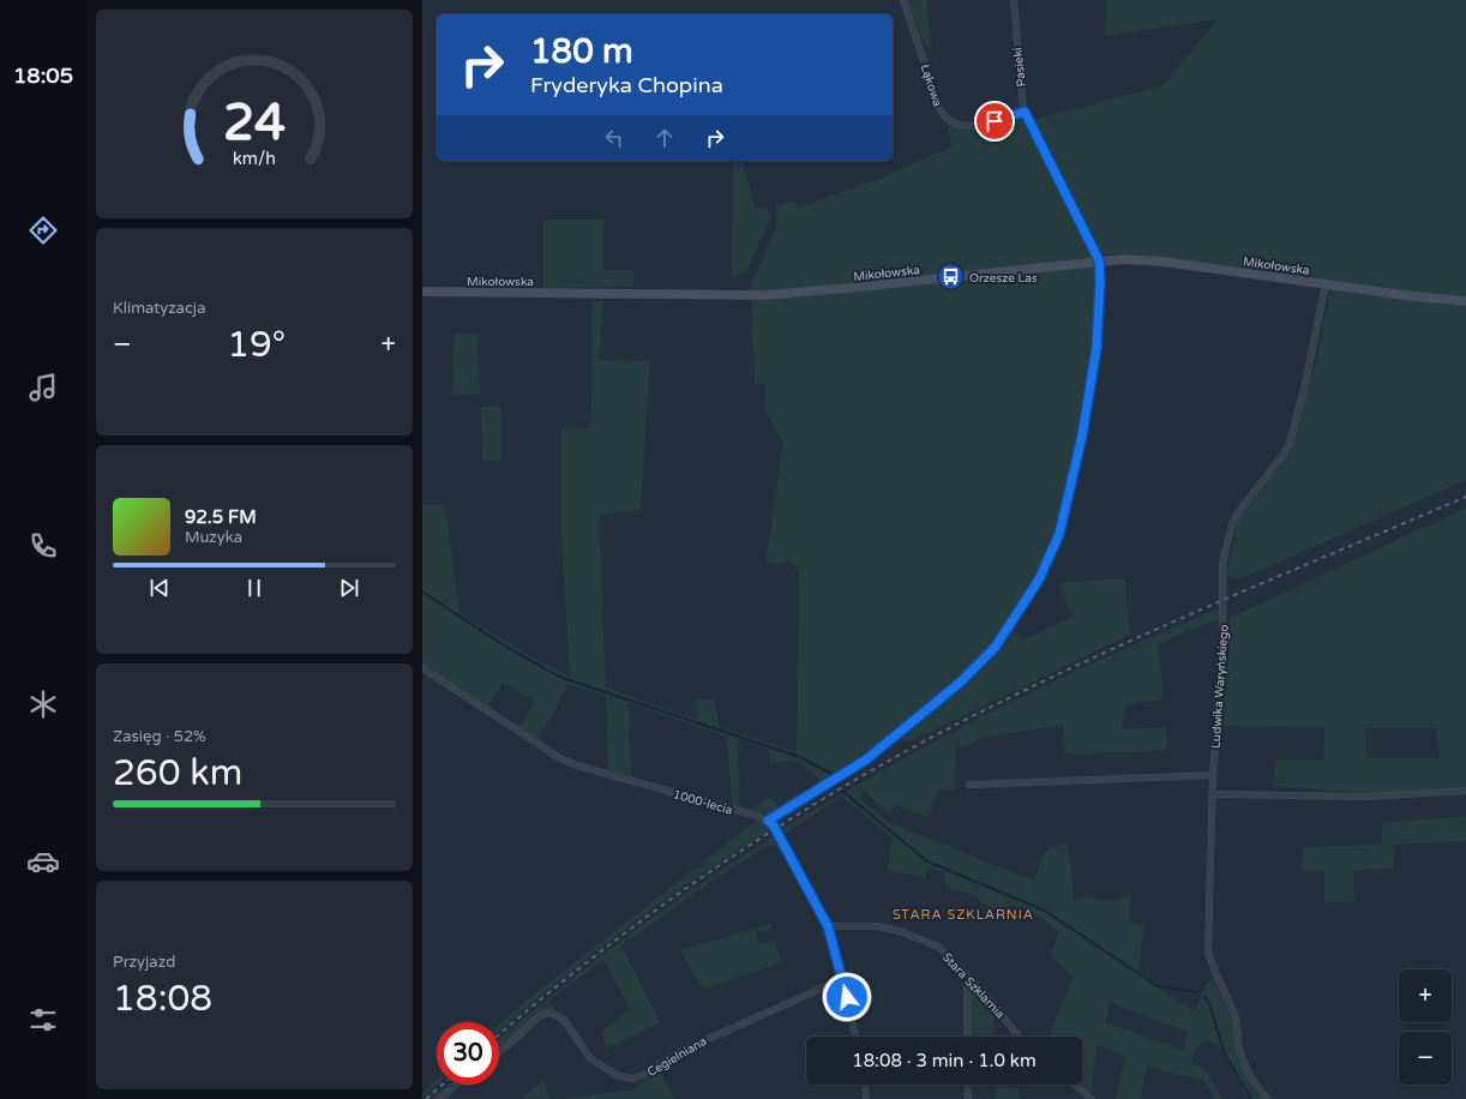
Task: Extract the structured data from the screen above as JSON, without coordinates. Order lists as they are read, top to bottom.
{
  "streets": {
    "main road": ["Mikołowska"],
    "street": [
      "Pasieki",
      "Łąkowa",
      "Ludwika Waryńskiego",
      "1000-lecia",
      "Stara Szklarnia",
      "Cegielniana"
    ]
  },
  "crossings": [
    ["Pasieki", "Łąkowa"],
    ["Pasieki", "Mikołowska"],
    ["Mikołowska", "Ludwika Waryńskiego"]
  ],
  "districts": ["STARA SZKLARNIA"],
  "places": {
    "bus stop": ["Orzesze Las"]
  },
  "page": {
    "tabs": "18:05",
    "turn": ["180 m", "Fryderyka Chopina"],
    "tile": [
      "Klimatyzacja",
      ["Zasięg · 52%", "260 km"],
      ["Przyjazd", "18:08"]
    ],
    "heat": ["−", "19°", "+"],
    "song": ["92.5 FM", "Muzyka"],
    "map_buttons": ["+", "−"],
    "limit": "30",
    "trip": "18:08 · 3 min · 1.0 km",
    "gauge": ["24", "km/h"]
  }
}
